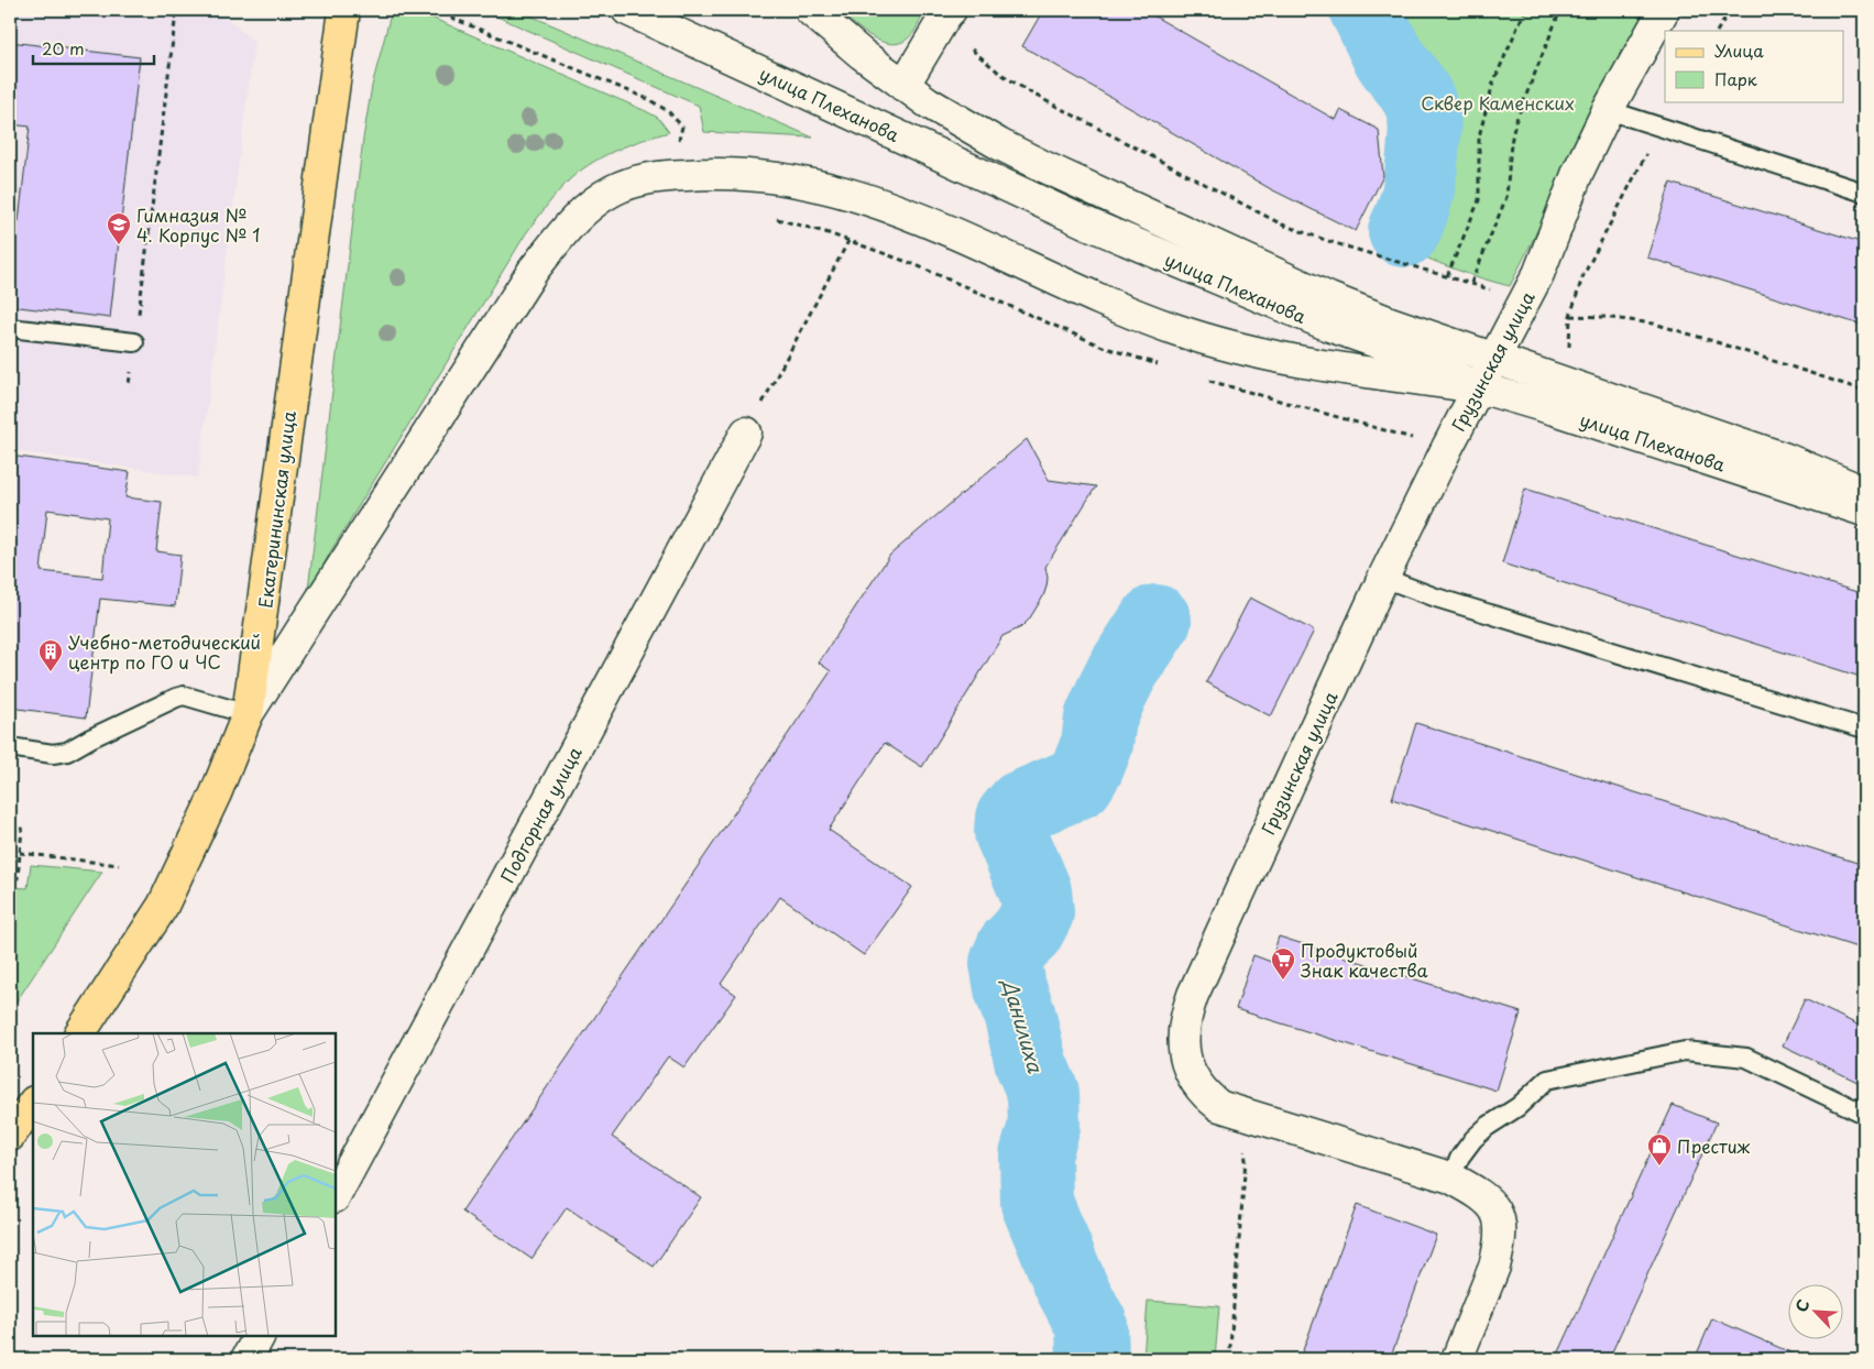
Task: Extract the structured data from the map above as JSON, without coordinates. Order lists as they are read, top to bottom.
{
  "streets": {
    "main road": [
      "улица Плеханова",
      "Грузинская улица",
      "Екатерининская улица",
      "Подгорная улица"
    ]
  },
  "crossings": [
    ["улица Плеханова", "Грузинская улица"]
  ],
  "water": ["Данилиха"],
  "parks": ["Сквер Каменских"],
  "places": {
    "school or university": ["Гимназия № 4. Корпус № 1"],
    "building": ["Учебно-методический центр по ГО и ЧС"],
    "supermarket": ["Продуктовый Знак качества"],
    "shop": ["Престиж"]
  },
  "legend": ["Улица", "Парк"],
  "scale_bar": "20 m",
  "north": "top left"
}
